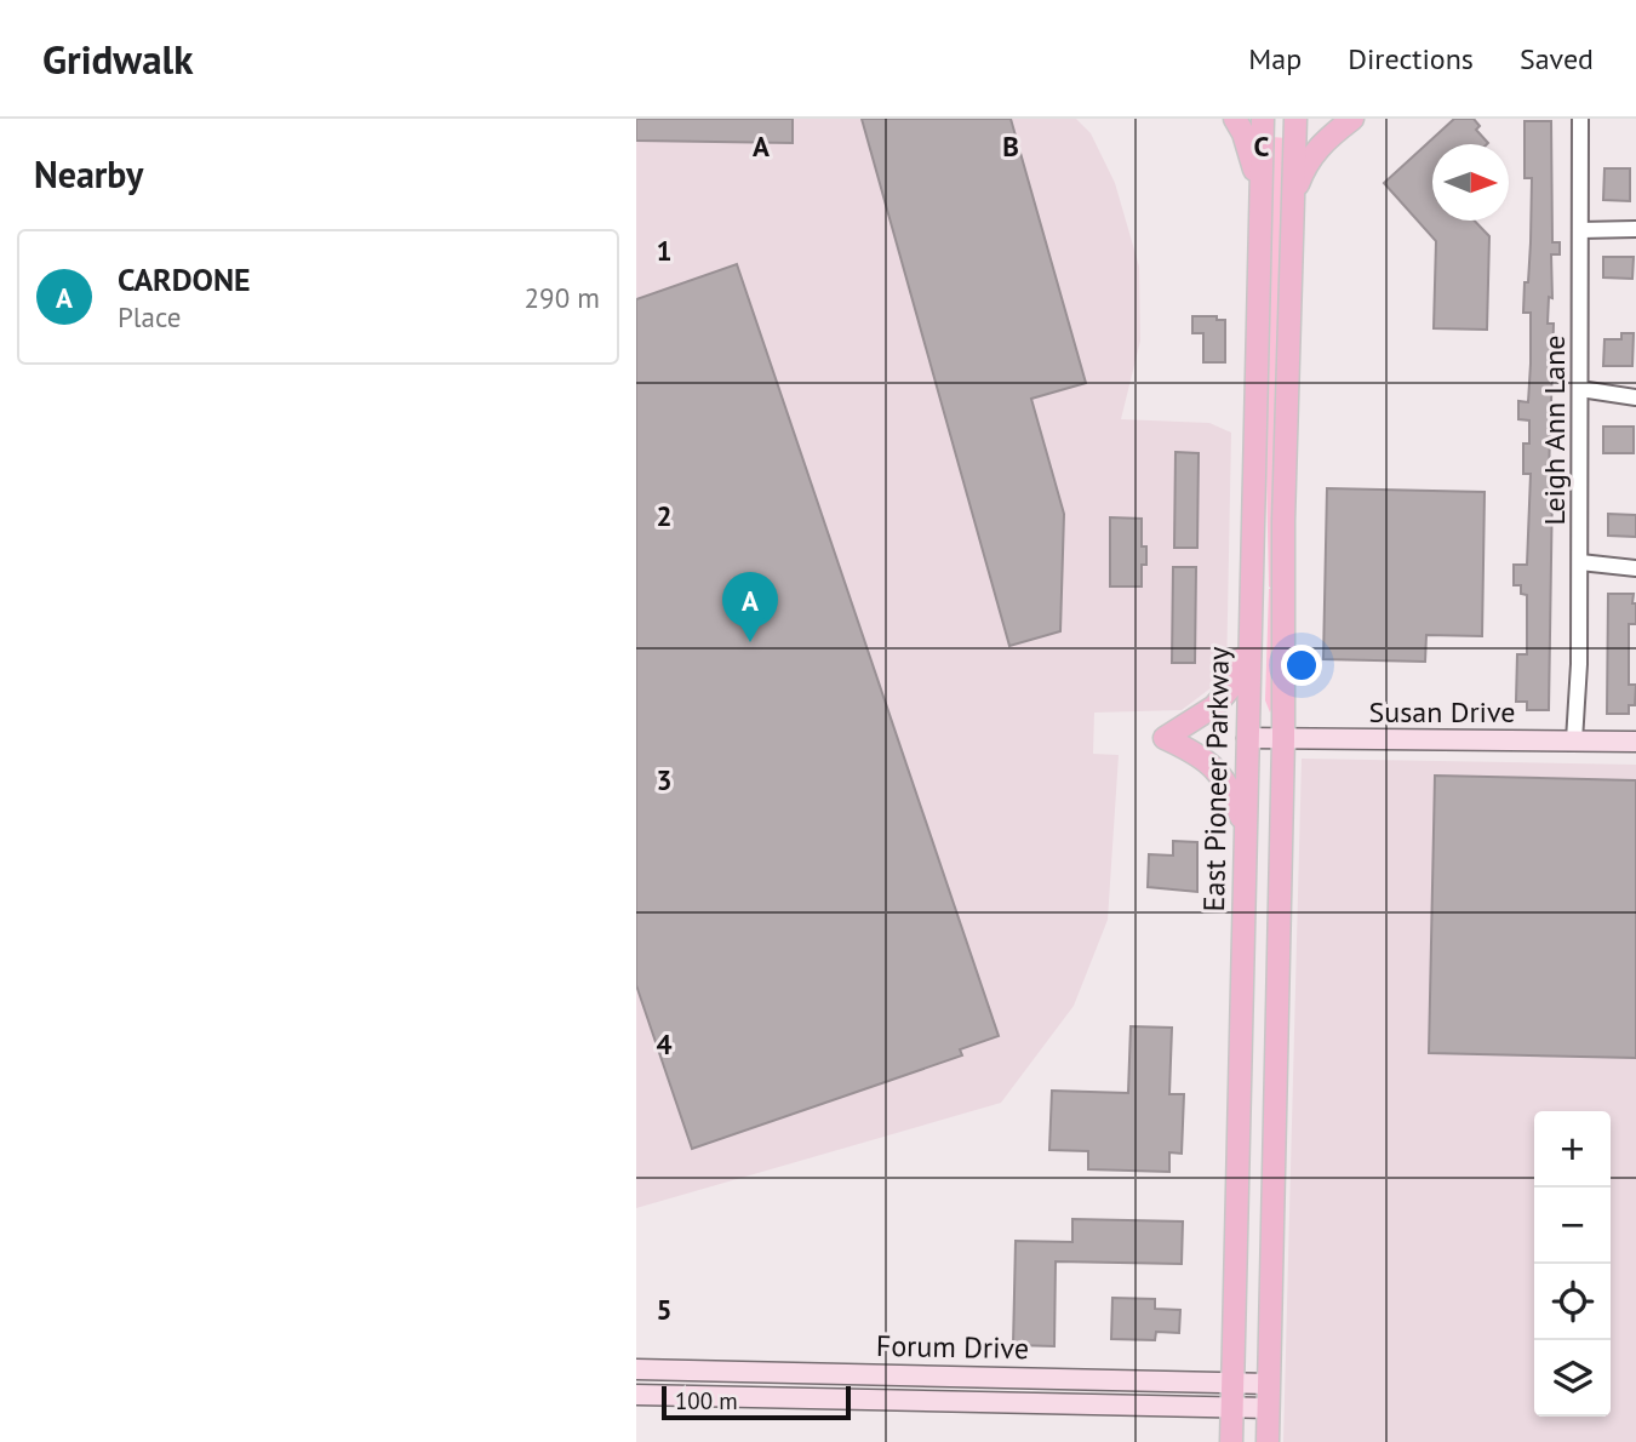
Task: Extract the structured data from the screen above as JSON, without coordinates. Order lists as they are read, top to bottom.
{
  "streets": {
    "main road": ["East Pioneer Parkway"],
    "street": ["Leigh Ann Lane", "Susan Drive", "Forum Drive"]
  },
  "crossings": [
    ["Leigh Ann Lane", "Susan Drive"],
    ["Susan Drive", "East Pioneer Parkway"],
    ["East Pioneer Parkway", "Forum Drive"]
  ],
  "scale_bar": "100 m",
  "north": "right",
  "page": {
    "header": "Gridwalk",
    "nav": ["Map", "Directions", "Saved"],
    "heading": "Nearby",
    "list": [
      {
        "mark": "A",
        "name": "CARDONE",
        "note": "Place",
        "value": "290 m"
      }
    ],
    "pins": "A",
    "map_buttons": ["+", "−"],
    "scale": "100 m"
  },
  "grid": {
    "columns": ["A", "B", "C"],
    "rows": [
      "1",
      "2",
      "3",
      "4",
      "5"
    ]
  }
}
